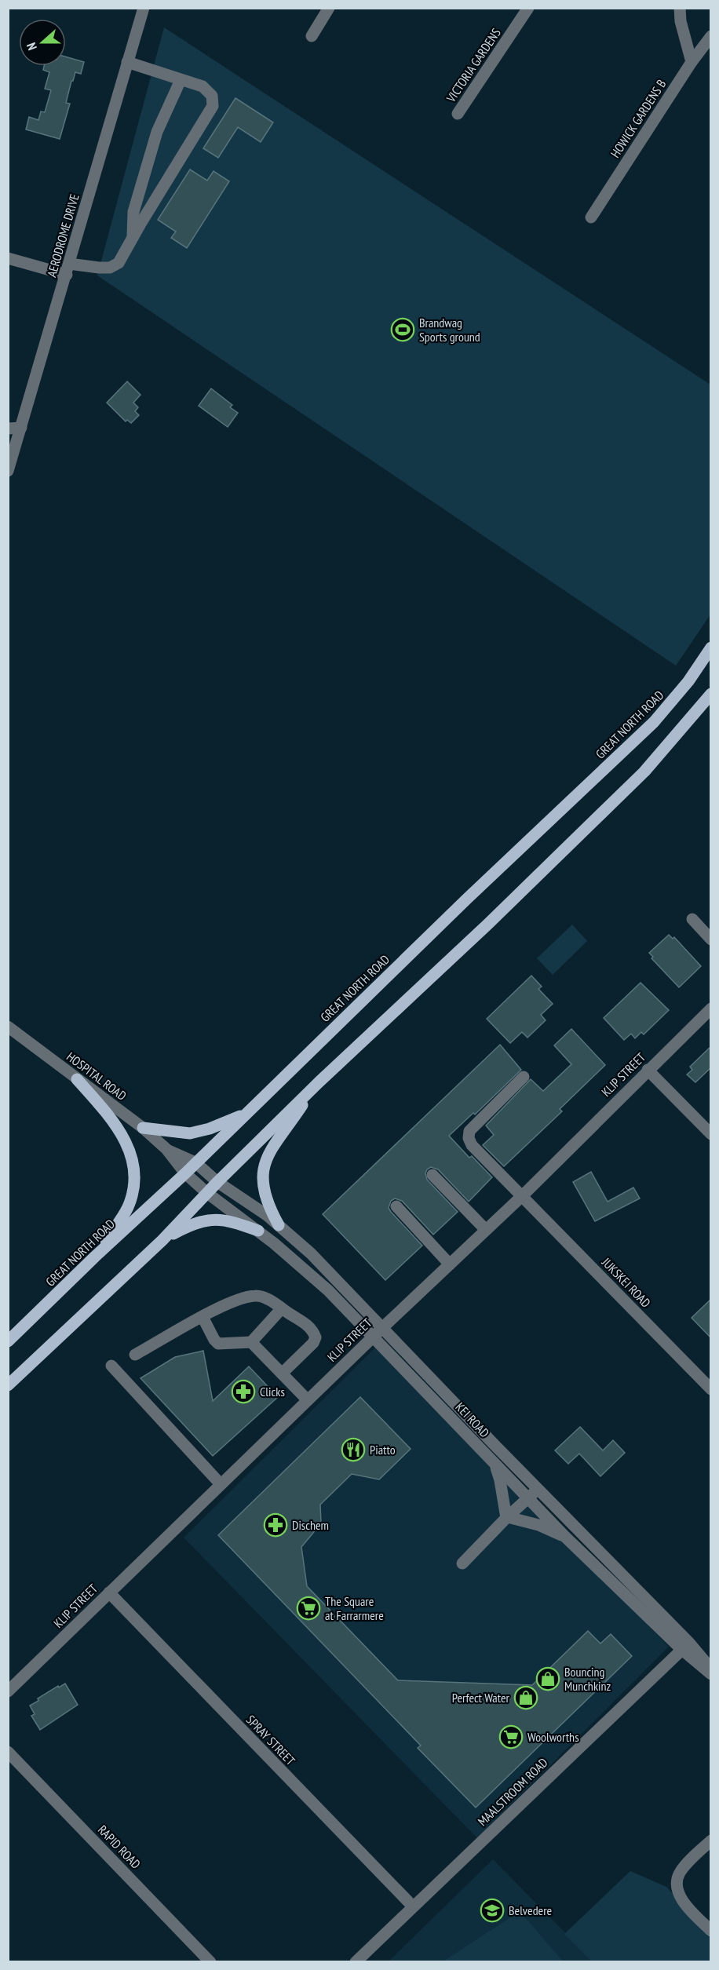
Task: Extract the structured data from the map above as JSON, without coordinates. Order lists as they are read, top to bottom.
{
  "streets": {
    "main road": ["GREAT NORTH ROAD"],
    "street": [
      "VICTORIA GARDENS",
      "HOWICK GARDENS B",
      "AERODROME DRIVE",
      "KLIP STREET",
      "HOSPITAL ROAD",
      "JUKSKEI ROAD",
      "KEI ROAD",
      "SPRAY STREET",
      "MAALSTROOM ROAD",
      "RAPID ROAD"
    ]
  },
  "crossings": [
    ["GREAT NORTH ROAD", "HOSPITAL ROAD"],
    ["KLIP STREET", "JUKSKEI ROAD"],
    ["KLIP STREET", "KEI ROAD"],
    ["KLIP STREET", "SPRAY STREET"],
    ["HOSPITAL ROAD", "KEI ROAD"],
    ["KEI ROAD", "MAALSTROOM ROAD"],
    ["SPRAY STREET", "MAALSTROOM ROAD"]
  ],
  "places": {
    "sports": ["Brandwag Sports ground"],
    "pharmacy": ["Clicks", "Dischem"],
    "restaurant": ["Piatto"],
    "supermarket": ["The Square at Farrarmere", "Woolworths"],
    "shop": ["Bouncing Munchkinz", "Perfect Water"],
    "school or university": ["Belvedere"]
  },
  "north": "left"
}
